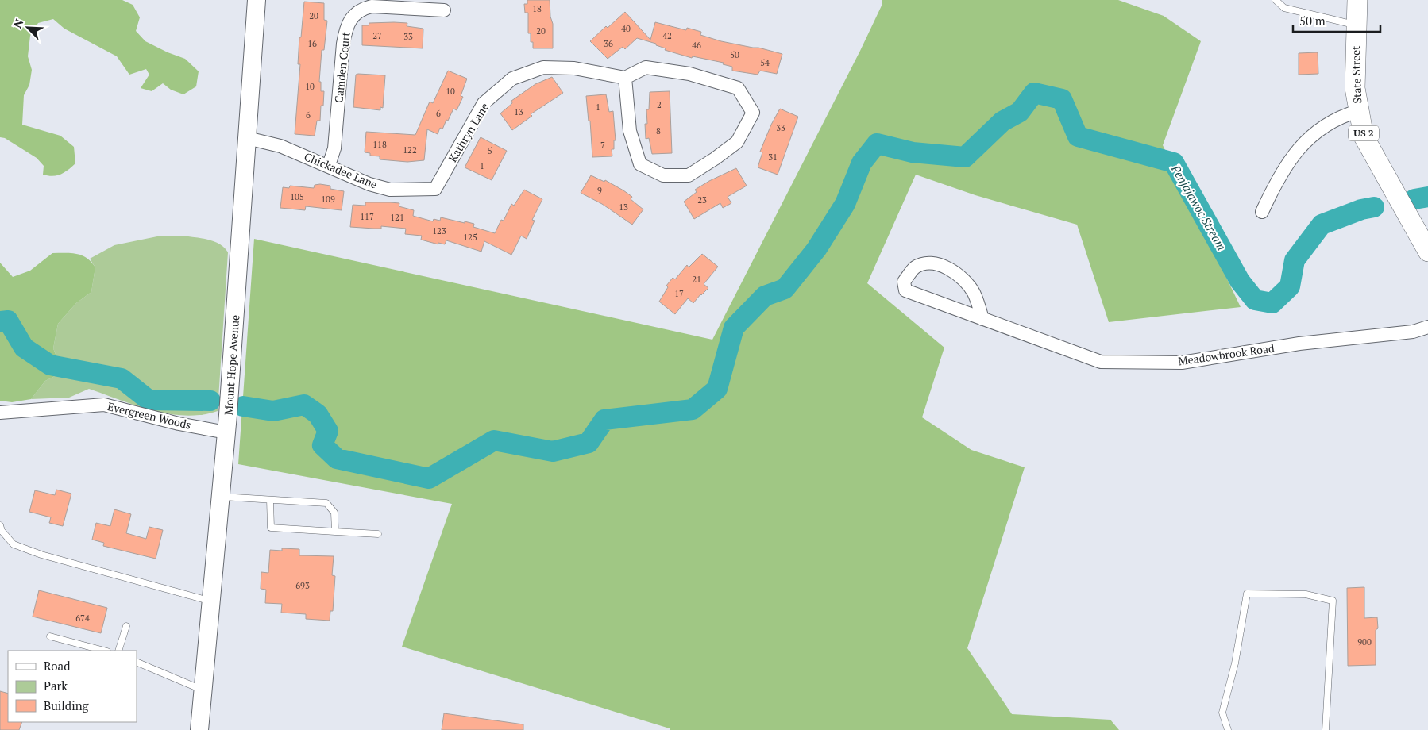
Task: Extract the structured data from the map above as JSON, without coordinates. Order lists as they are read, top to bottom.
{
  "streets": {
    "main road": ["State Street", "US 2"],
    "street": [
      "Camden Court",
      "Kathryn Lane",
      "Chickadee Lane",
      "Meadowbrook Road",
      "Mount Hope Avenue",
      "Evergreen Woods"
    ]
  },
  "crossings": [
    ["Camden Court", "Chickadee Lane"],
    ["Kathryn Lane", "Chickadee Lane"],
    ["Chickadee Lane", "Mount Hope Avenue"],
    ["Mount Hope Avenue", "Evergreen Woods"]
  ],
  "water": ["Penjajawoc Stream"],
  "house_numbers": [
    "18",
    "20",
    "40",
    "20",
    "27",
    "42",
    "33",
    "16",
    "36",
    "46",
    "50",
    "54",
    "10",
    "10",
    "2",
    "1",
    "13",
    "6",
    "6",
    "33",
    "8",
    "118",
    "7",
    "122",
    "5",
    "31",
    "1",
    "9",
    "105",
    "109",
    "23",
    "13",
    "117",
    "121",
    "123",
    "125",
    "21",
    "17",
    "693",
    "674",
    "900"
  ],
  "legend": ["Road", "Park", "Building"],
  "scale_bar": "50 m",
  "north": "top left"
}
